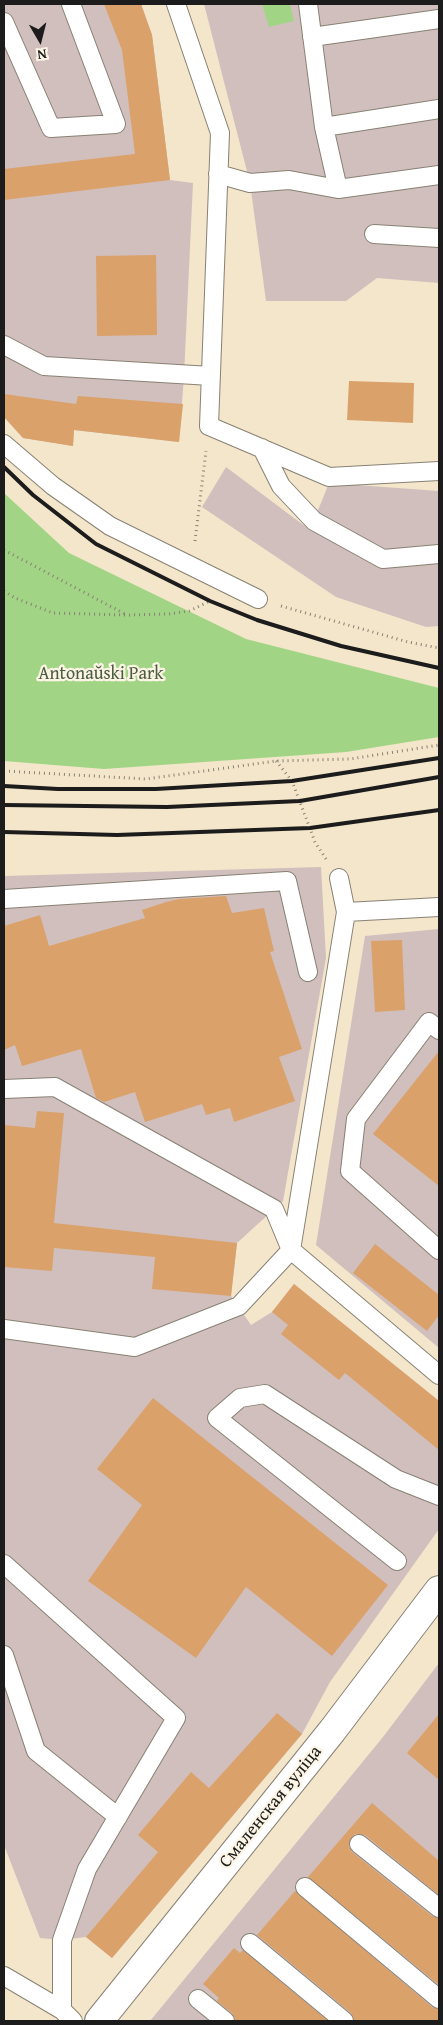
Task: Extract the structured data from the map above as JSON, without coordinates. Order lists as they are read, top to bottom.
{
  "streets": {
    "street": ["Смаленская вуліца"]
  },
  "parks": ["Antonaŭski Park"],
  "north": "bottom"
}
